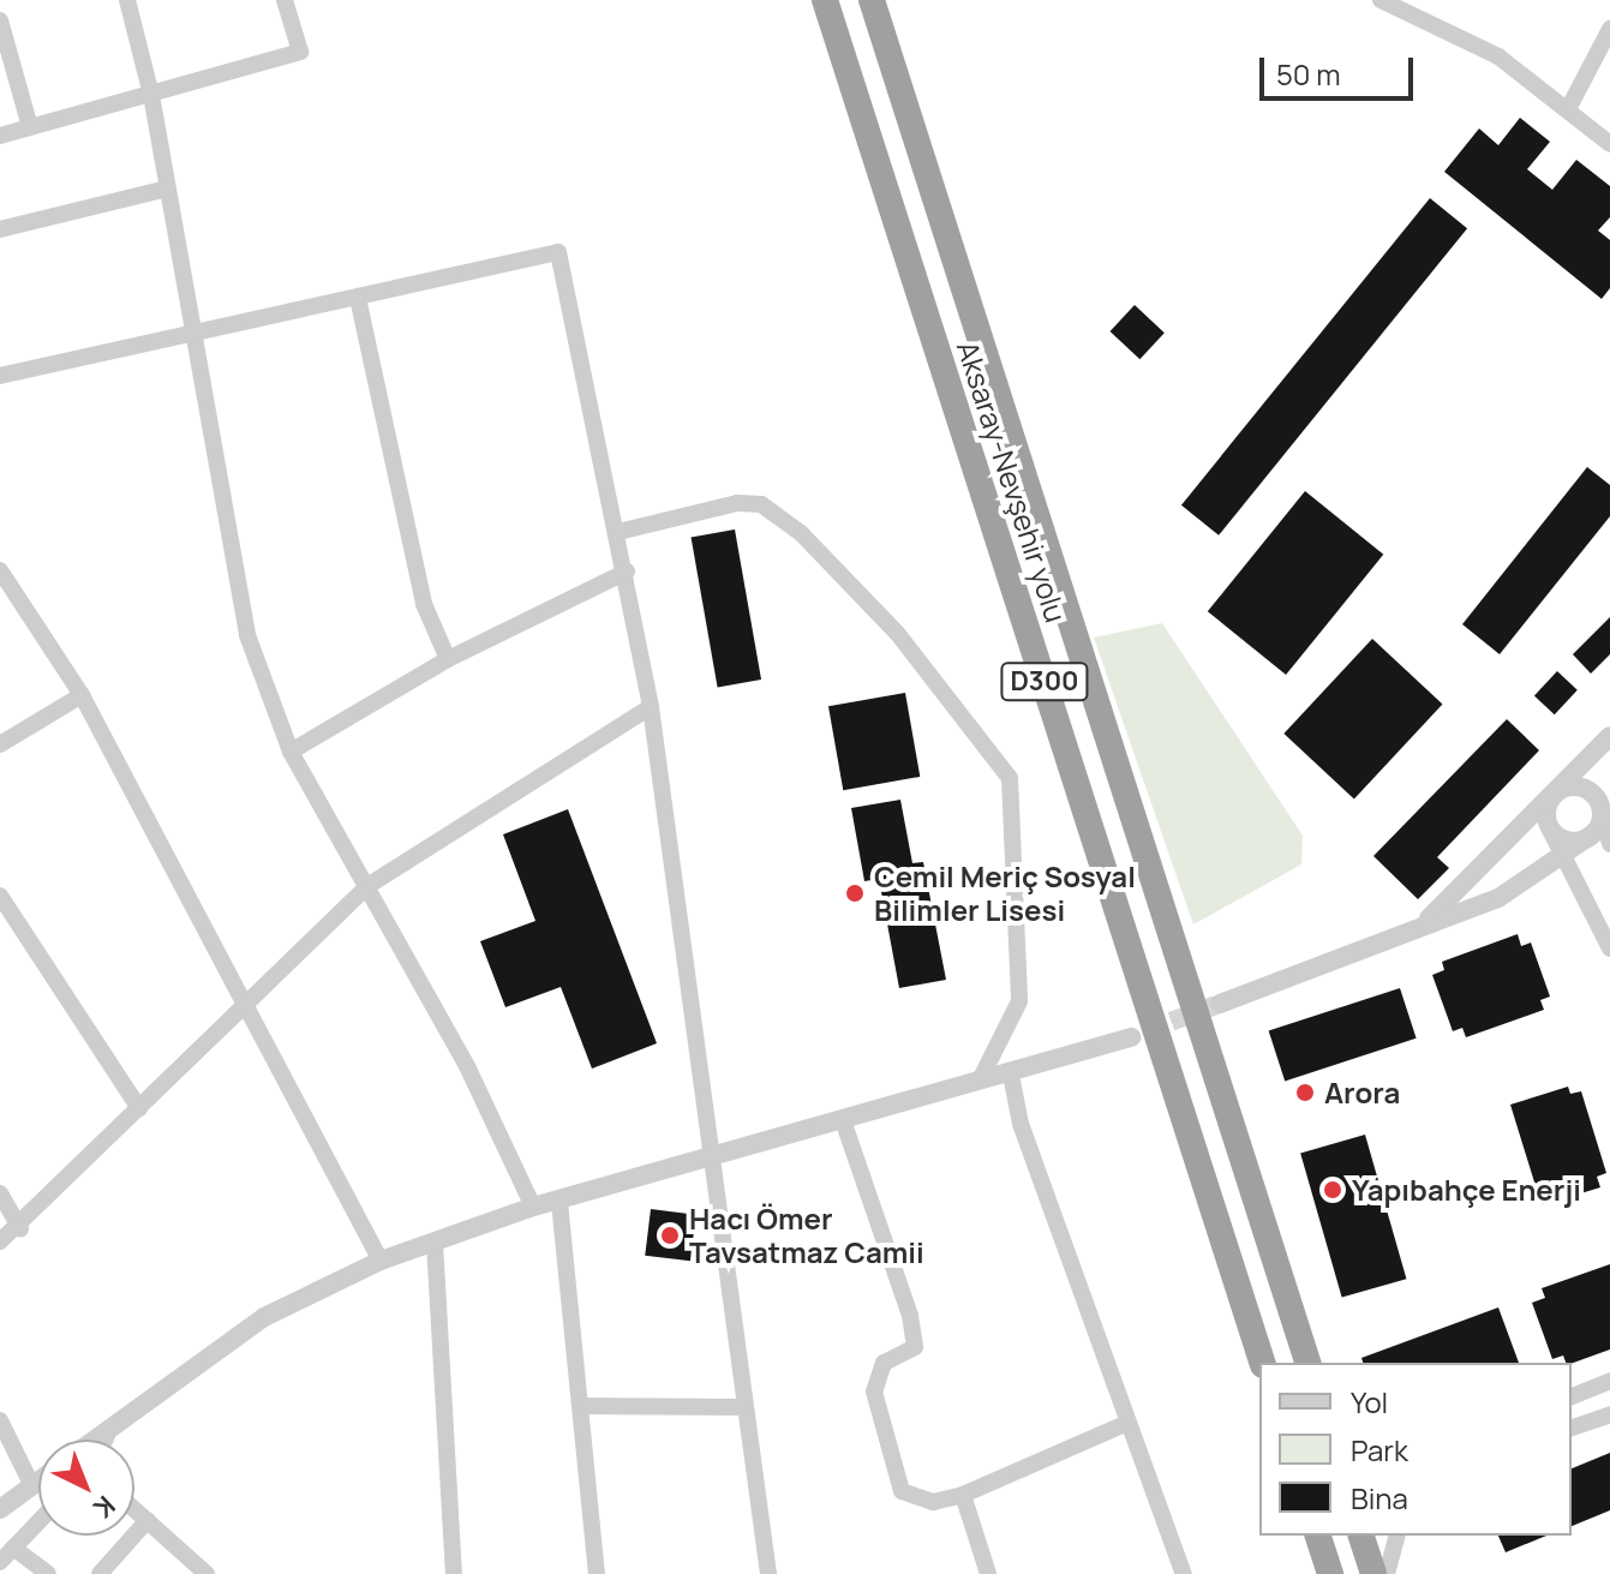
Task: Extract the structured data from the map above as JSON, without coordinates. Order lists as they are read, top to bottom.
{
  "streets": {
    "highway": ["Aksaray-Nevşehir yolu", "D300"]
  },
  "places": [
    "Cemil Meriç Sosyal Bilimler Lisesi",
    "Arora",
    "Yapıbahçe Enerji",
    "Hacı Ömer Tavsatmaz Camii"
  ],
  "legend": ["Yol", "Park", "Bina"],
  "scale_bar": "50 m",
  "north": "bottom right"
}
